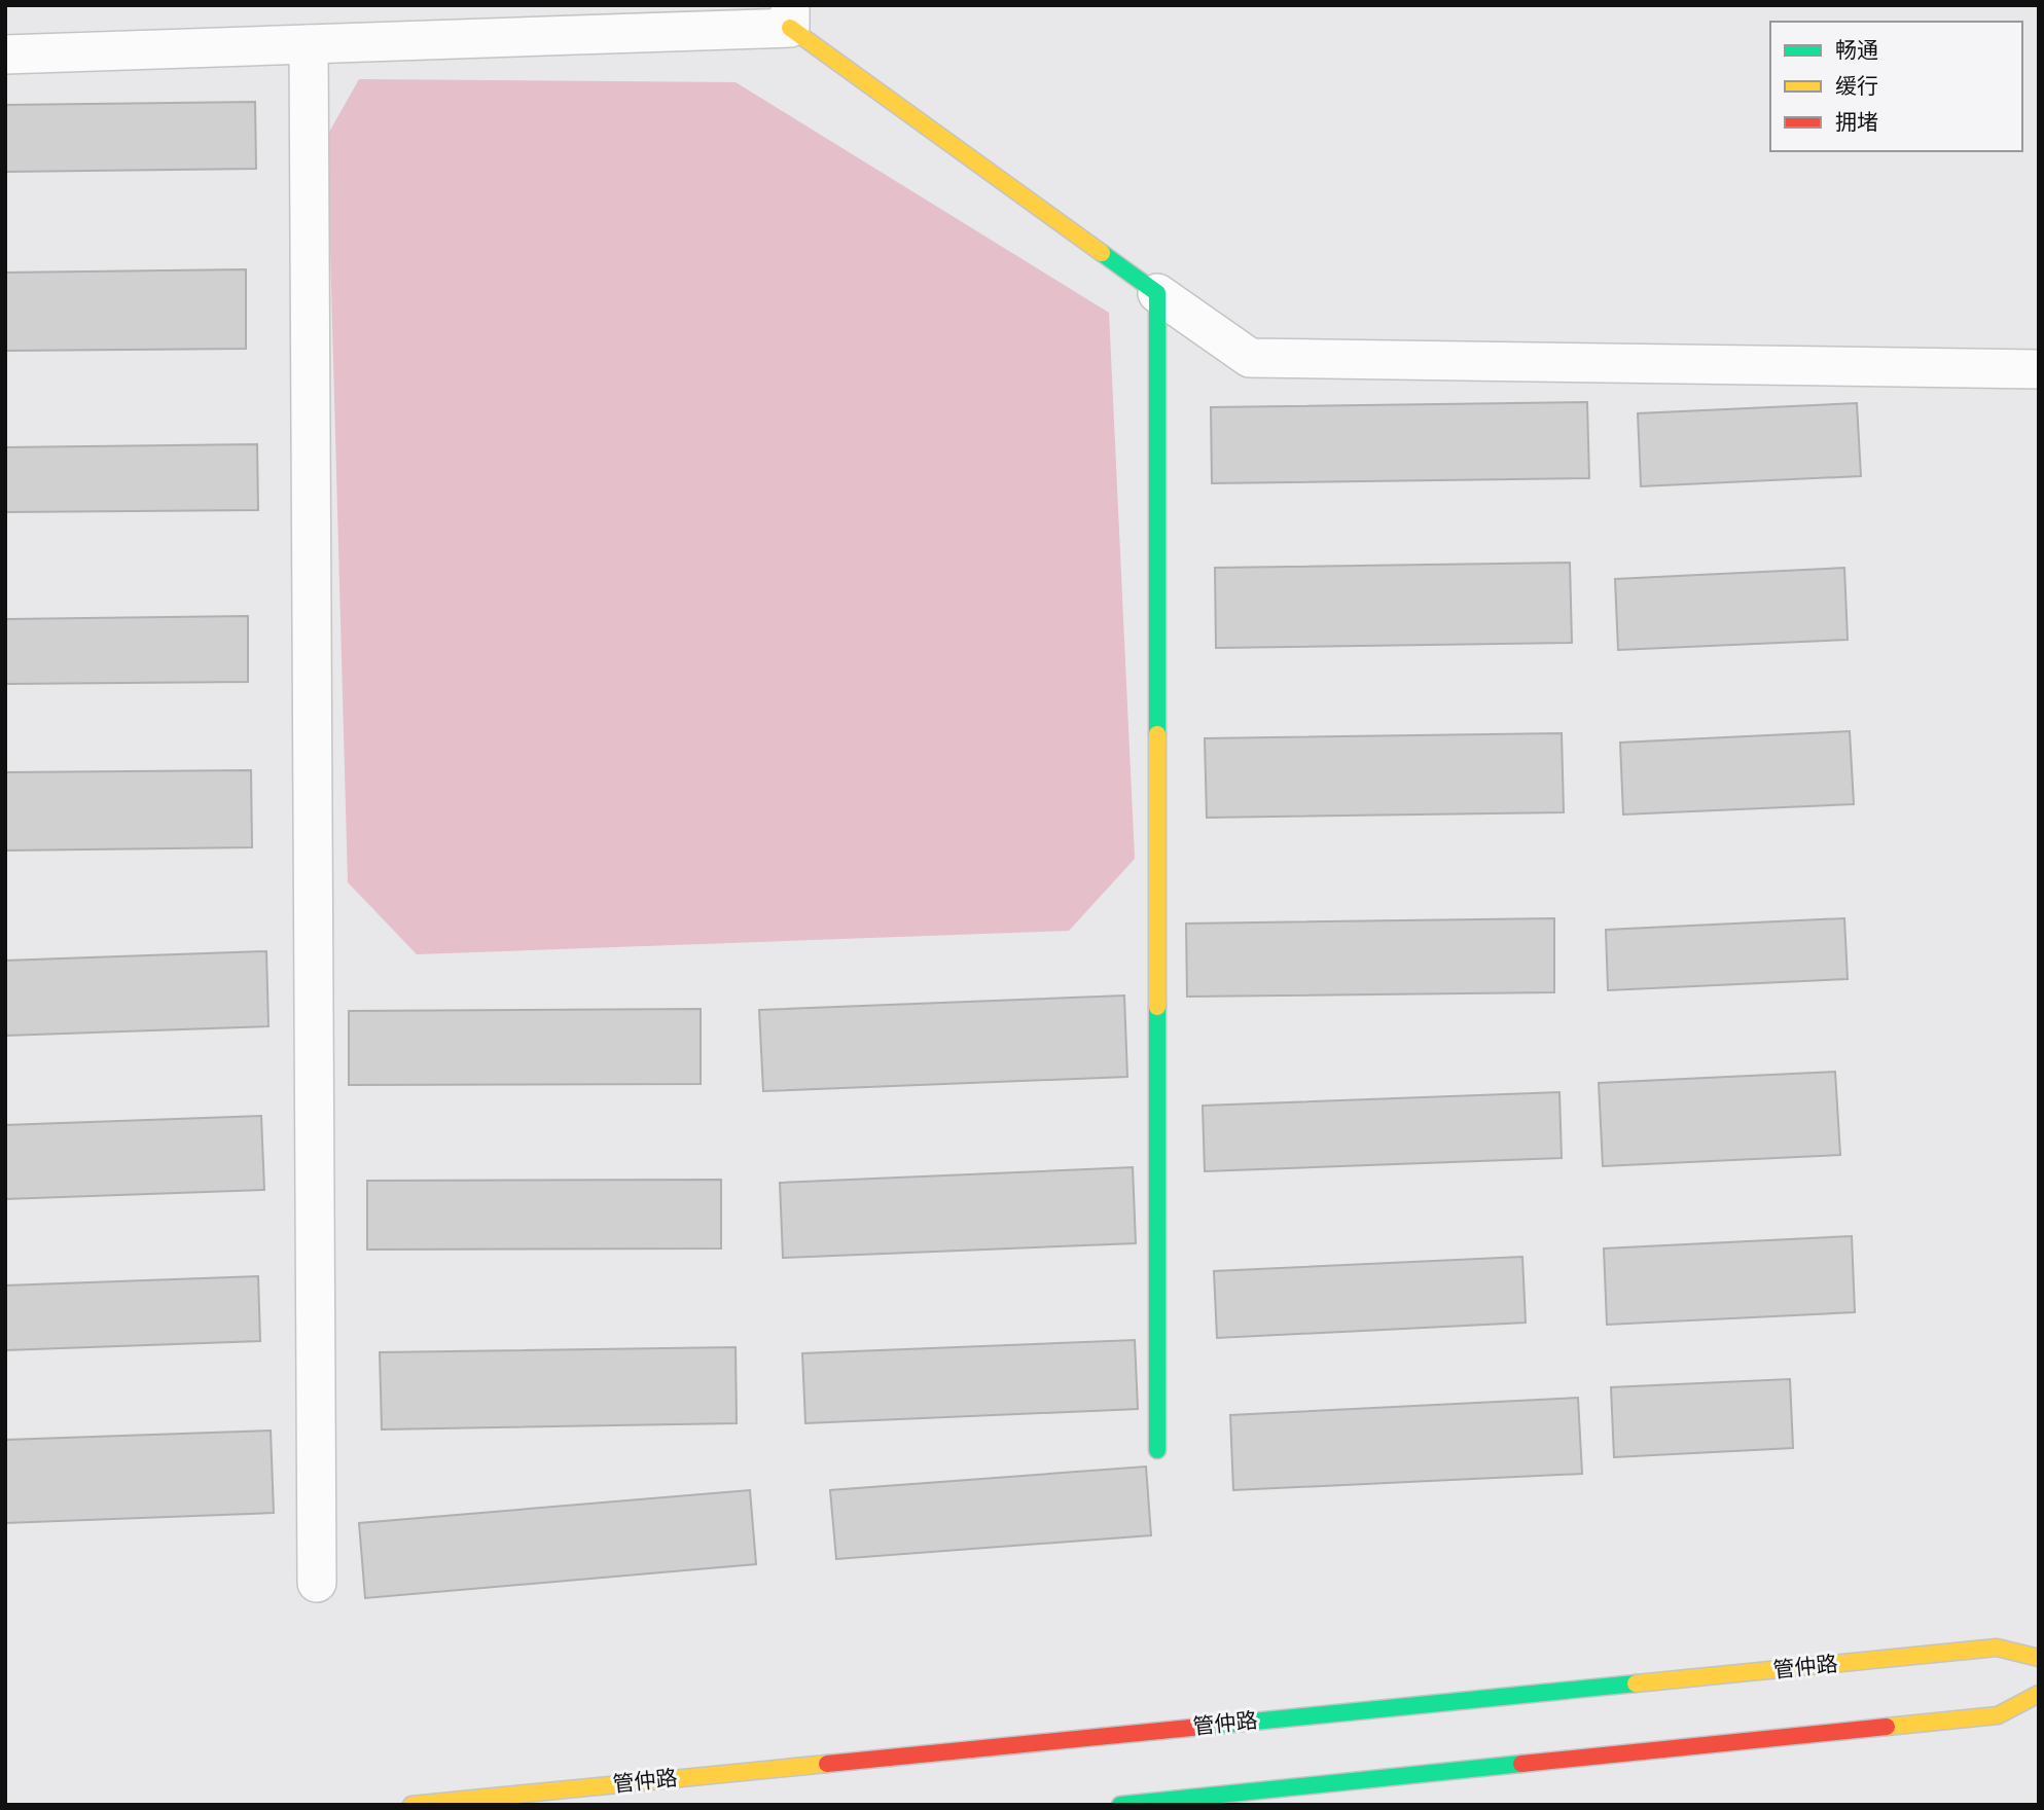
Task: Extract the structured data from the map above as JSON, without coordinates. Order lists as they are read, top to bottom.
{
  "streets": {
    "street": ["管仲路"]
  },
  "legend": ["畅通", "缓行", "拥堵"]
}
